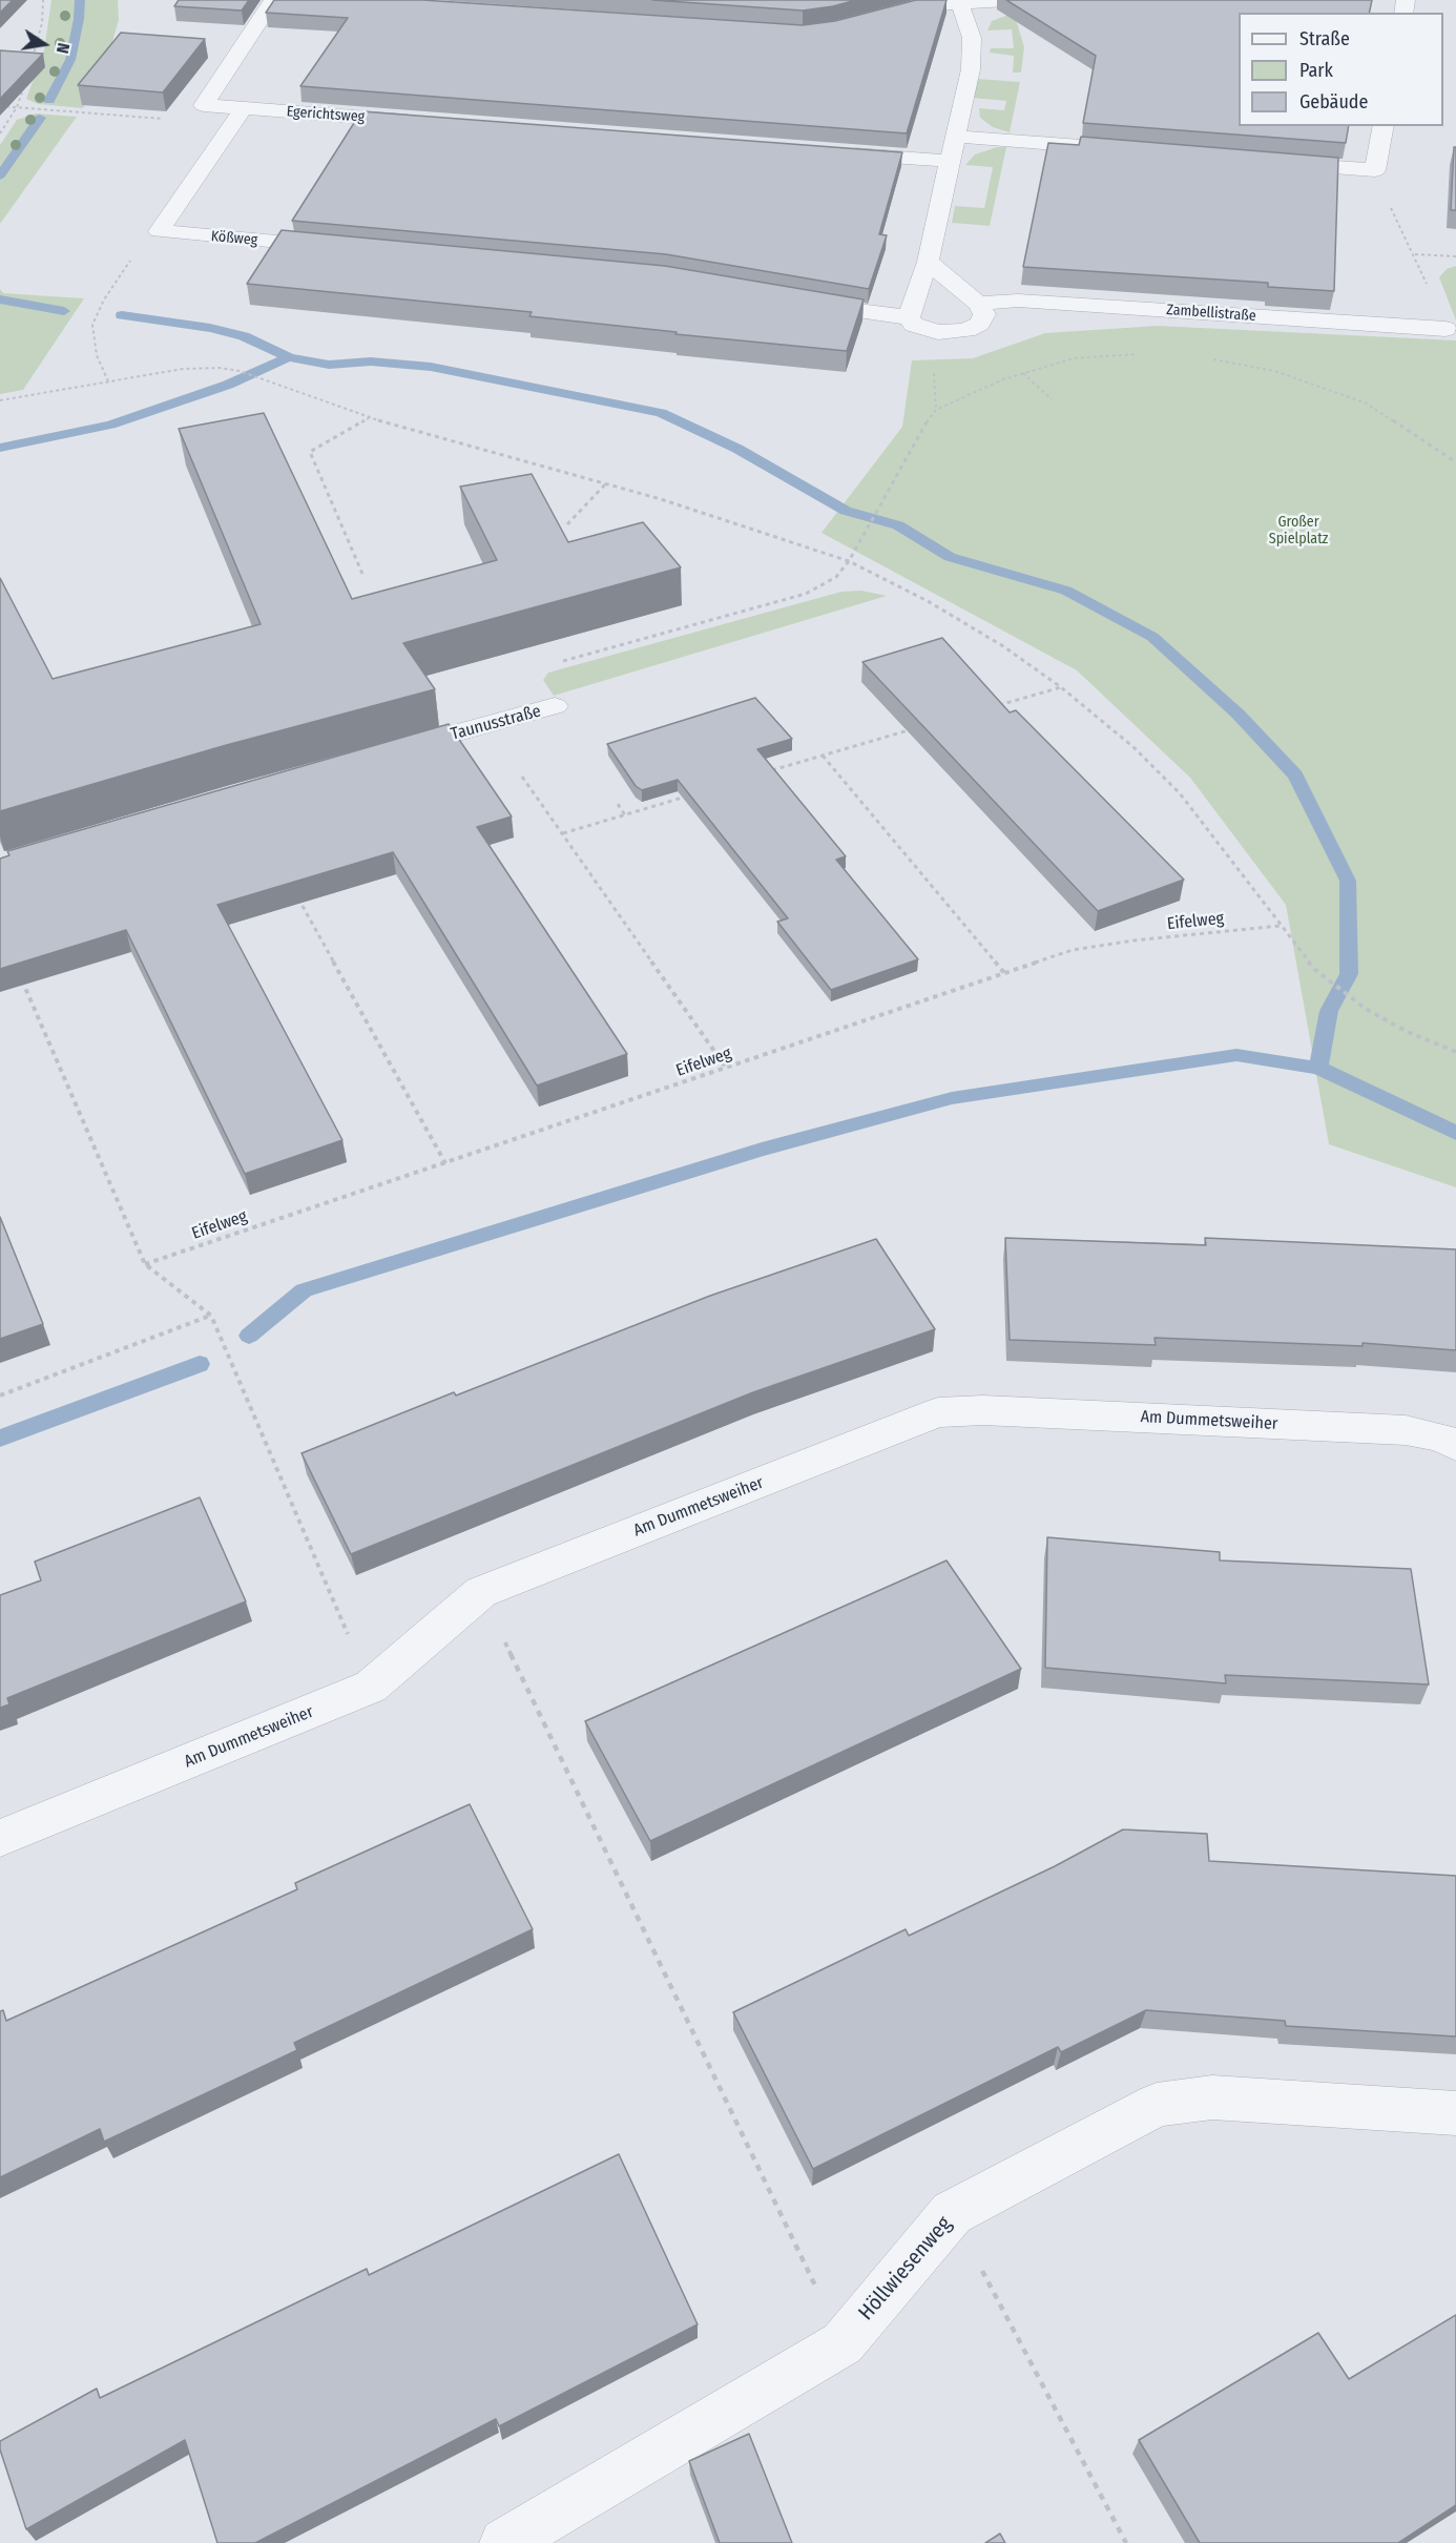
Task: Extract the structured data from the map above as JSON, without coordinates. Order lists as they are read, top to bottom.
{
  "streets": {
    "street": [
      "Egerichtsweg",
      "Kößweg",
      "Zambellistraße",
      "Am Dummetsweiher",
      "Höllwiesenweg"
    ],
    "lane": ["Taunusstraße"],
    "path": ["Eifelweg"]
  },
  "parks": ["Großer Spielplatz"],
  "legend": ["Straße", "Park", "Gebäude"],
  "north": "right"
}
